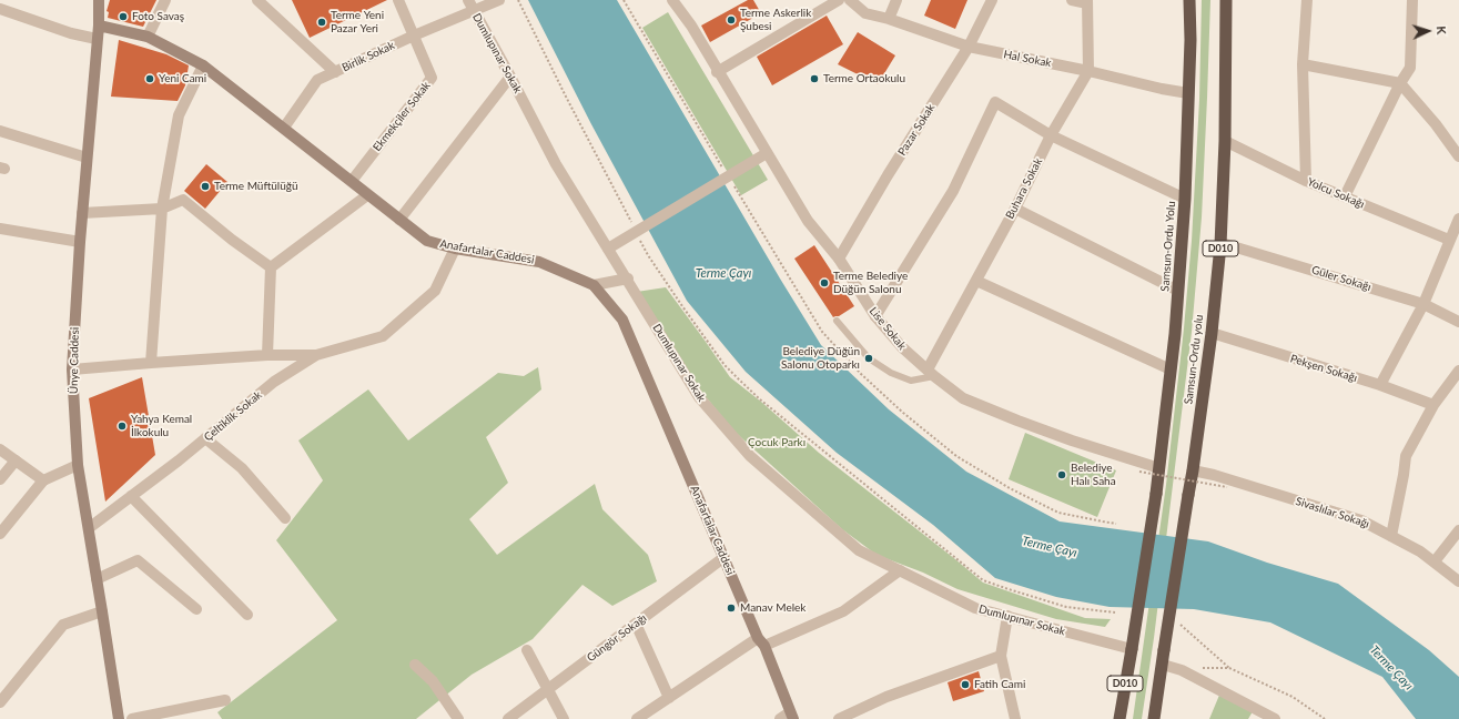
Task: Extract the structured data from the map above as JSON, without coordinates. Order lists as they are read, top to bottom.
{
  "streets": {
    "highway": ["Samsun-Ordu Yolu", "D010", "Samsun-Ordu yolu"],
    "main road": ["Anafartalar Caddesi", "Ünye Caddesi"],
    "street": [
      "Dumlupınar Sokak",
      "Birlik Sokak",
      "Hal Sokak",
      "Ekmekçiler Sokak",
      "Pazar Sokak",
      "Buhara Sokak",
      "Yolcu Sokağı",
      "Güler Sokağı",
      "Lise Sokak",
      "Pekşen Sokağı",
      "Çeltiklik Sokak",
      "Sivaslılar Sokağı",
      "Güngör Sokağı"
    ]
  },
  "crossings": [
    ["Dumlupınar Sokak", "Birlik Sokak"],
    ["Dumlupınar Sokak", "Samsun-Ordu Yolu"],
    ["Dumlupınar Sokak", "D010"],
    ["Birlik Sokak", "Ekmekçiler Sokak"],
    ["Birlik Sokak", "Anafartalar Caddesi"],
    ["Hal Sokak", "Pazar Sokak"],
    ["Hal Sokak", "Buhara Sokak"],
    ["Hal Sokak", "Samsun-Ordu Yolu"],
    ["Ekmekçiler Sokak", "Anafartalar Caddesi"],
    ["Pazar Sokak", "Lise Sokak"],
    ["Buhara Sokak", "Lise Sokak"],
    ["Yolcu Sokağı", "Samsun-Ordu yolu"],
    ["Samsun-Ordu Yolu", "D010"],
    ["Samsun-Ordu Yolu", "Lise Sokak"],
    ["Anafartalar Caddesi", "Ünye Caddesi"],
    ["Anafartalar Caddesi", "Güngör Sokağı"],
    ["Güler Sokağı", "Samsun-Ordu yolu"],
    ["Samsun-Ordu yolu", "Pekşen Sokağı"],
    ["Samsun-Ordu yolu", "Sivaslılar Sokağı"],
    ["Ünye Caddesi", "Çeltiklik Sokak"]
  ],
  "water": ["Terme Çayı"],
  "parks": ["Çocuk Parkı"],
  "places": [
    "Foto Savaş",
    "Terme Askerlik Şubesi",
    "Terme Yeni Pazar Yeri",
    "Yeni Cami",
    "Terme Ortaokulu",
    "Terme Müftülüğü",
    "Terme Belediye Düğün Salonu",
    "Belediye Düğün Salonu Otoparkı",
    "Yahya Kemal İlkokulu",
    "Belediye Halı Saha",
    "Manav Melek",
    "Fatih Cami"
  ],
  "north": "right"
}
